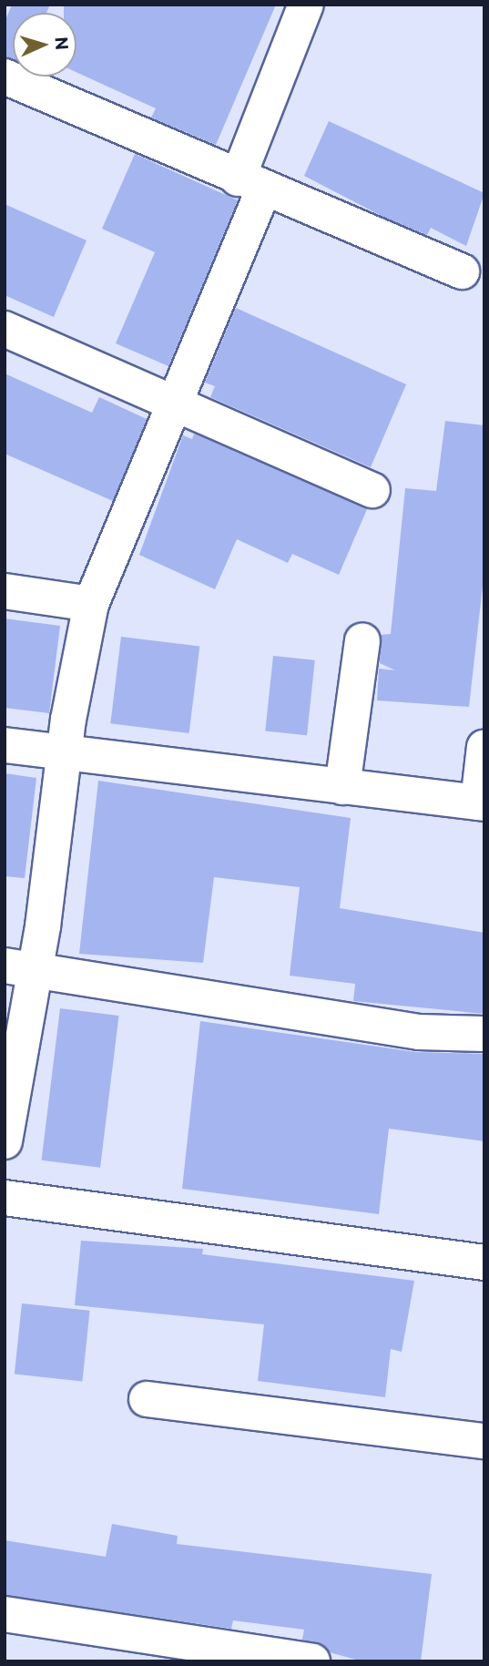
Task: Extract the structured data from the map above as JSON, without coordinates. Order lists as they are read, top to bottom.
{
  "north": "right"
}
